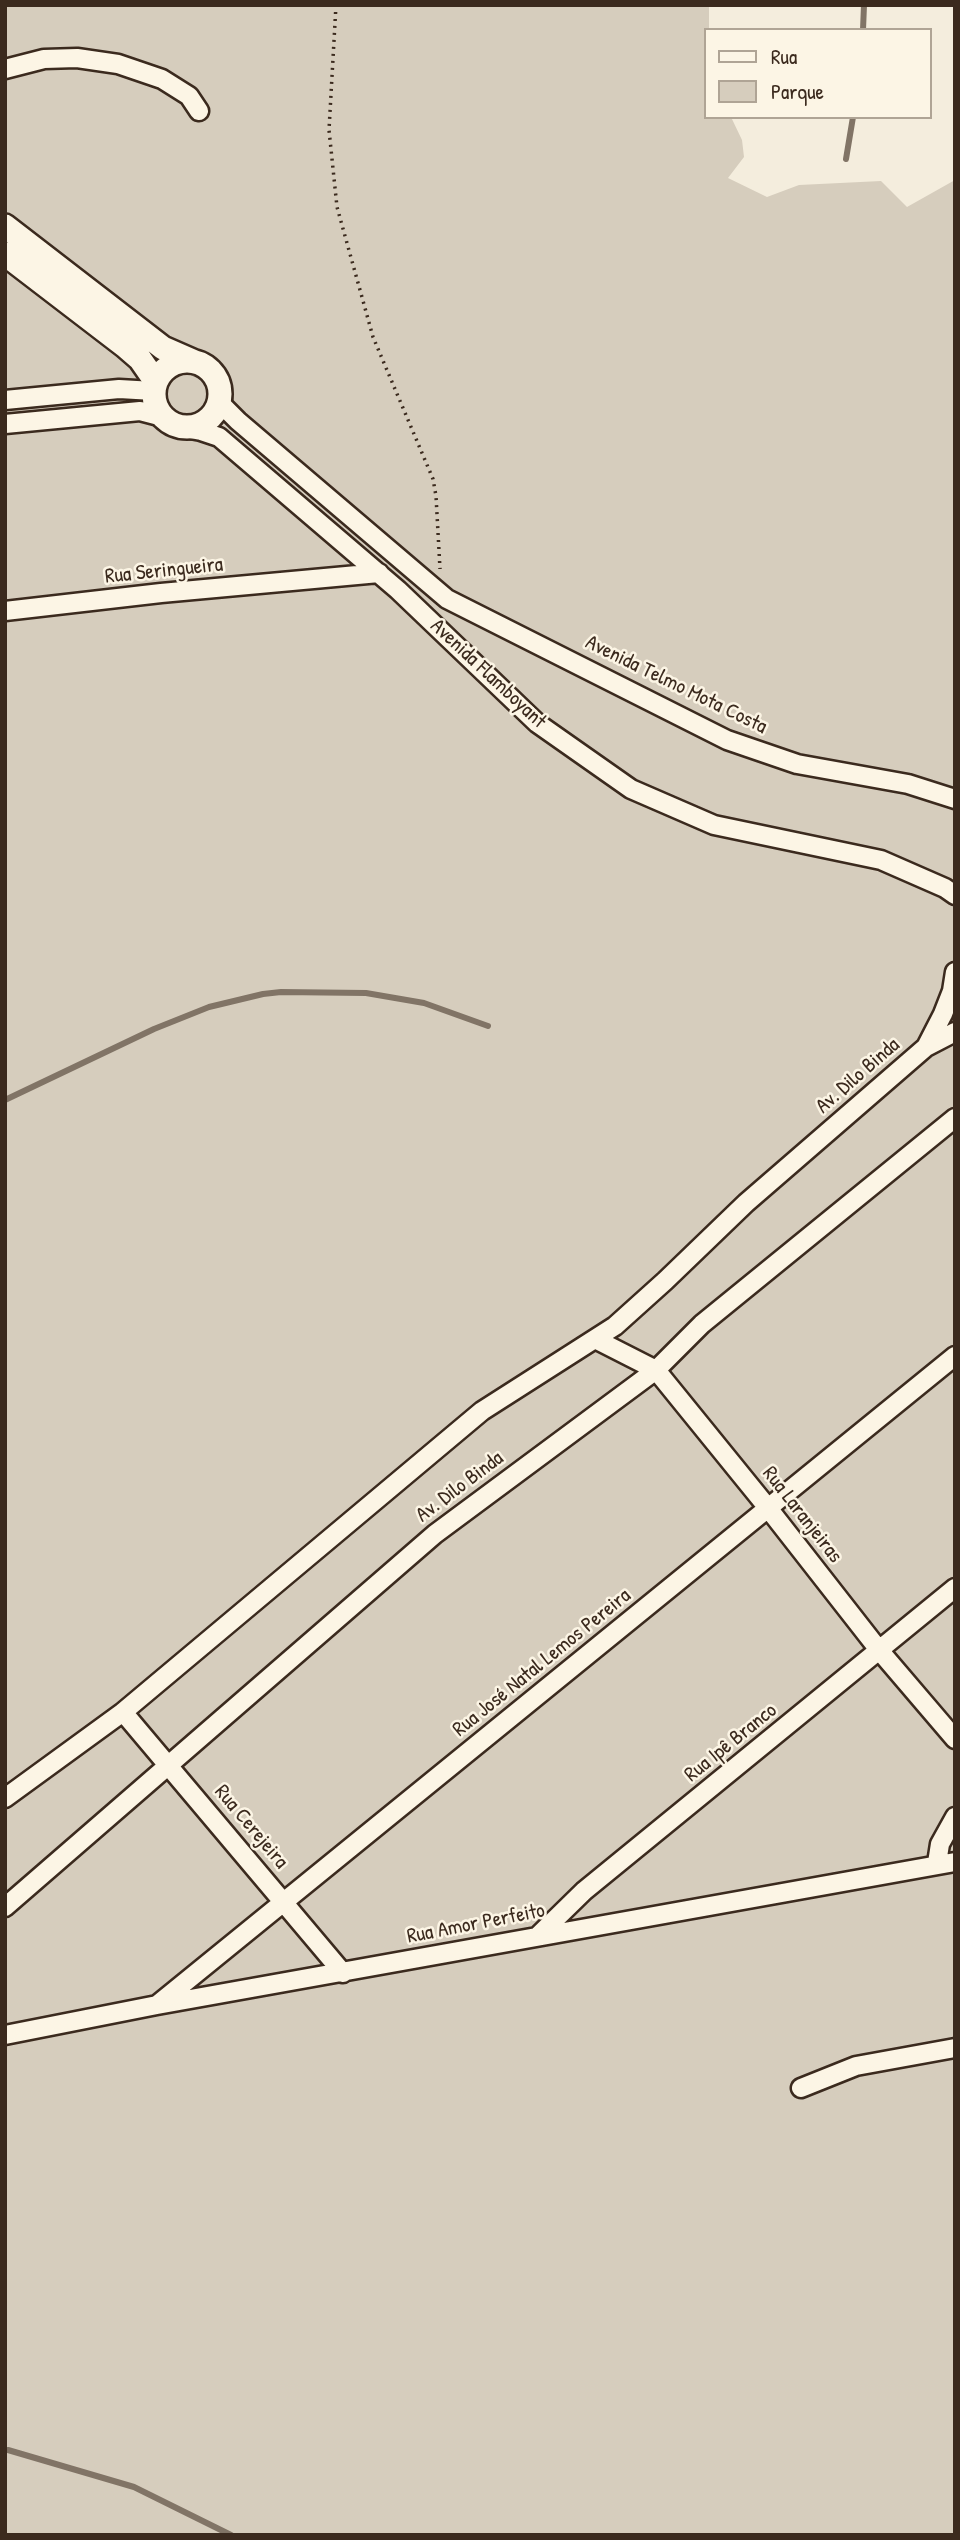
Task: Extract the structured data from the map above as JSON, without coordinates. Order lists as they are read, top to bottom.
{
  "streets": {
    "street": [
      "Rua Seringueira",
      "Avenida Flamboyant",
      "Avenida Telmo Mota Costa",
      "Av. Dilo Binda",
      "Rua Laranjeiras",
      "Rua José Natal Lemos Pereira",
      "Rua Ipê Branco",
      "Rua Cerejeira",
      "Rua Amor Perfeito"
    ]
  },
  "crossings": [
    ["Rua Seringueira", "Avenida Flamboyant"],
    ["Avenida Flamboyant", "Avenida Telmo Mota Costa"],
    ["Av. Dilo Binda", "Rua Laranjeiras"],
    ["Av. Dilo Binda", "Rua Cerejeira"],
    ["Rua Laranjeiras", "Rua José Natal Lemos Pereira"],
    ["Rua Laranjeiras", "Rua Ipê Branco"],
    ["Rua José Natal Lemos Pereira", "Rua Cerejeira"],
    ["Rua José Natal Lemos Pereira", "Rua Amor Perfeito"],
    ["Rua Ipê Branco", "Rua Amor Perfeito"],
    ["Rua Cerejeira", "Rua Amor Perfeito"]
  ],
  "legend": ["Rua", "Parque"]
}
